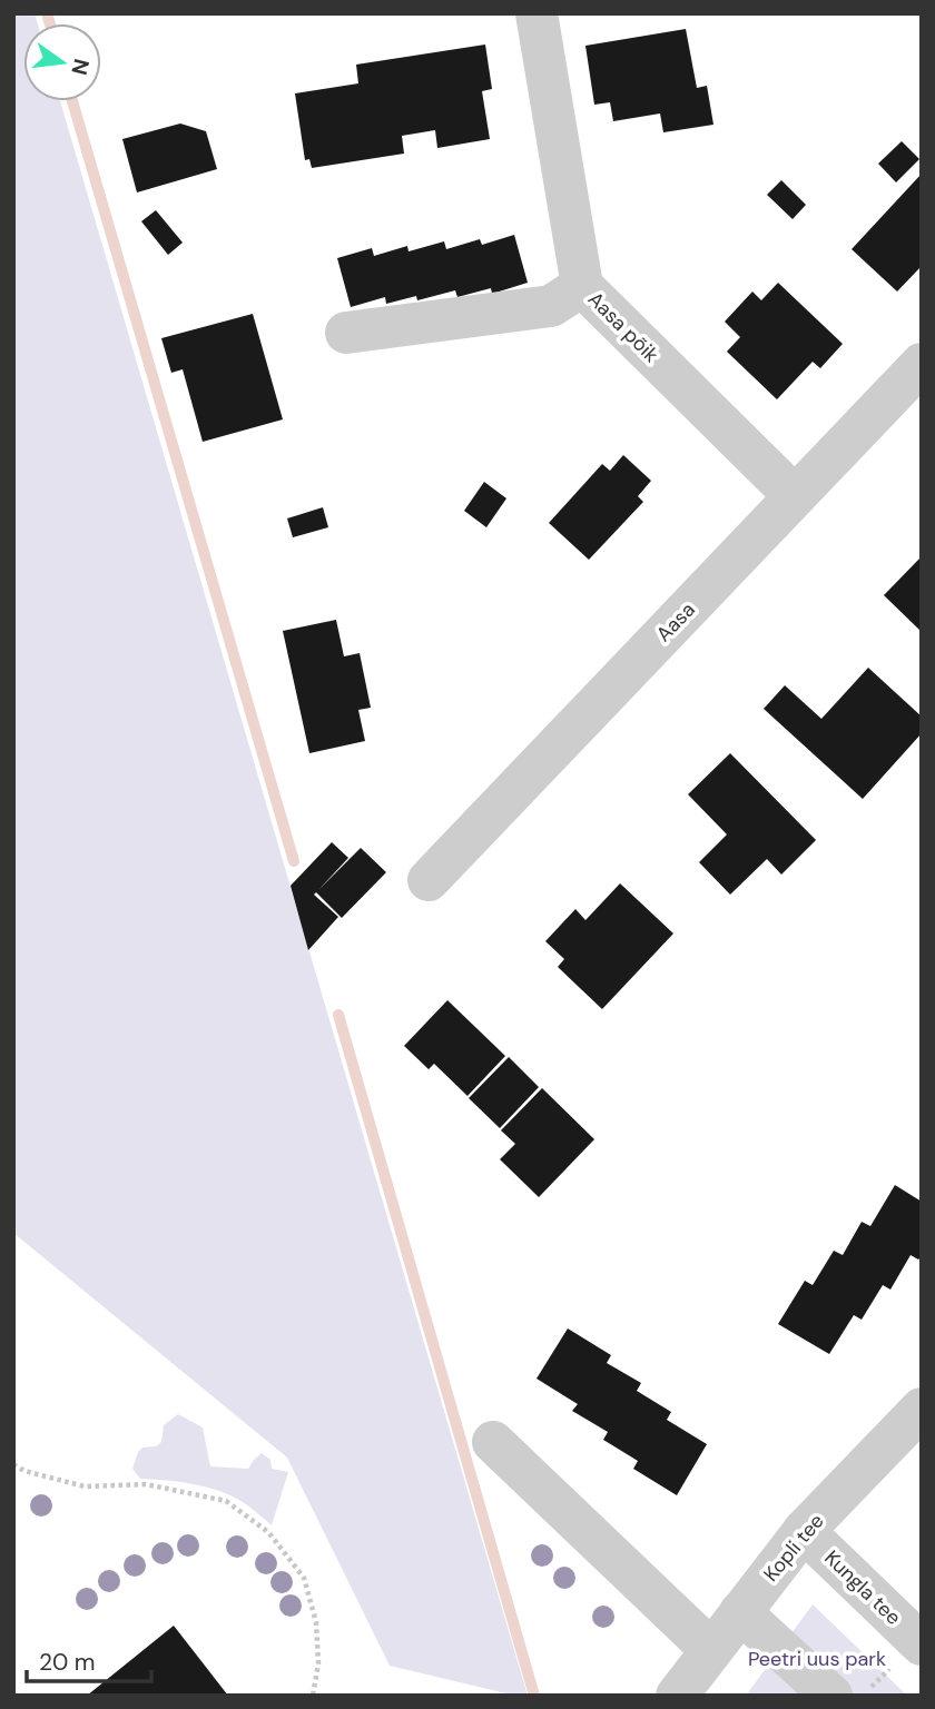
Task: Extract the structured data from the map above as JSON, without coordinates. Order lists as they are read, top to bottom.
{
  "streets": {
    "street": [
      "Aasa põik",
      "Aasa",
      "Kopli tee",
      "Kungla tee"
    ]
  },
  "crossings": [
    ["Aasa põik", "Aasa"],
    ["Kopli tee", "Kungla tee"]
  ],
  "parks": ["Peetri uus park"],
  "scale_bar": "20 m",
  "north": "right"
}
